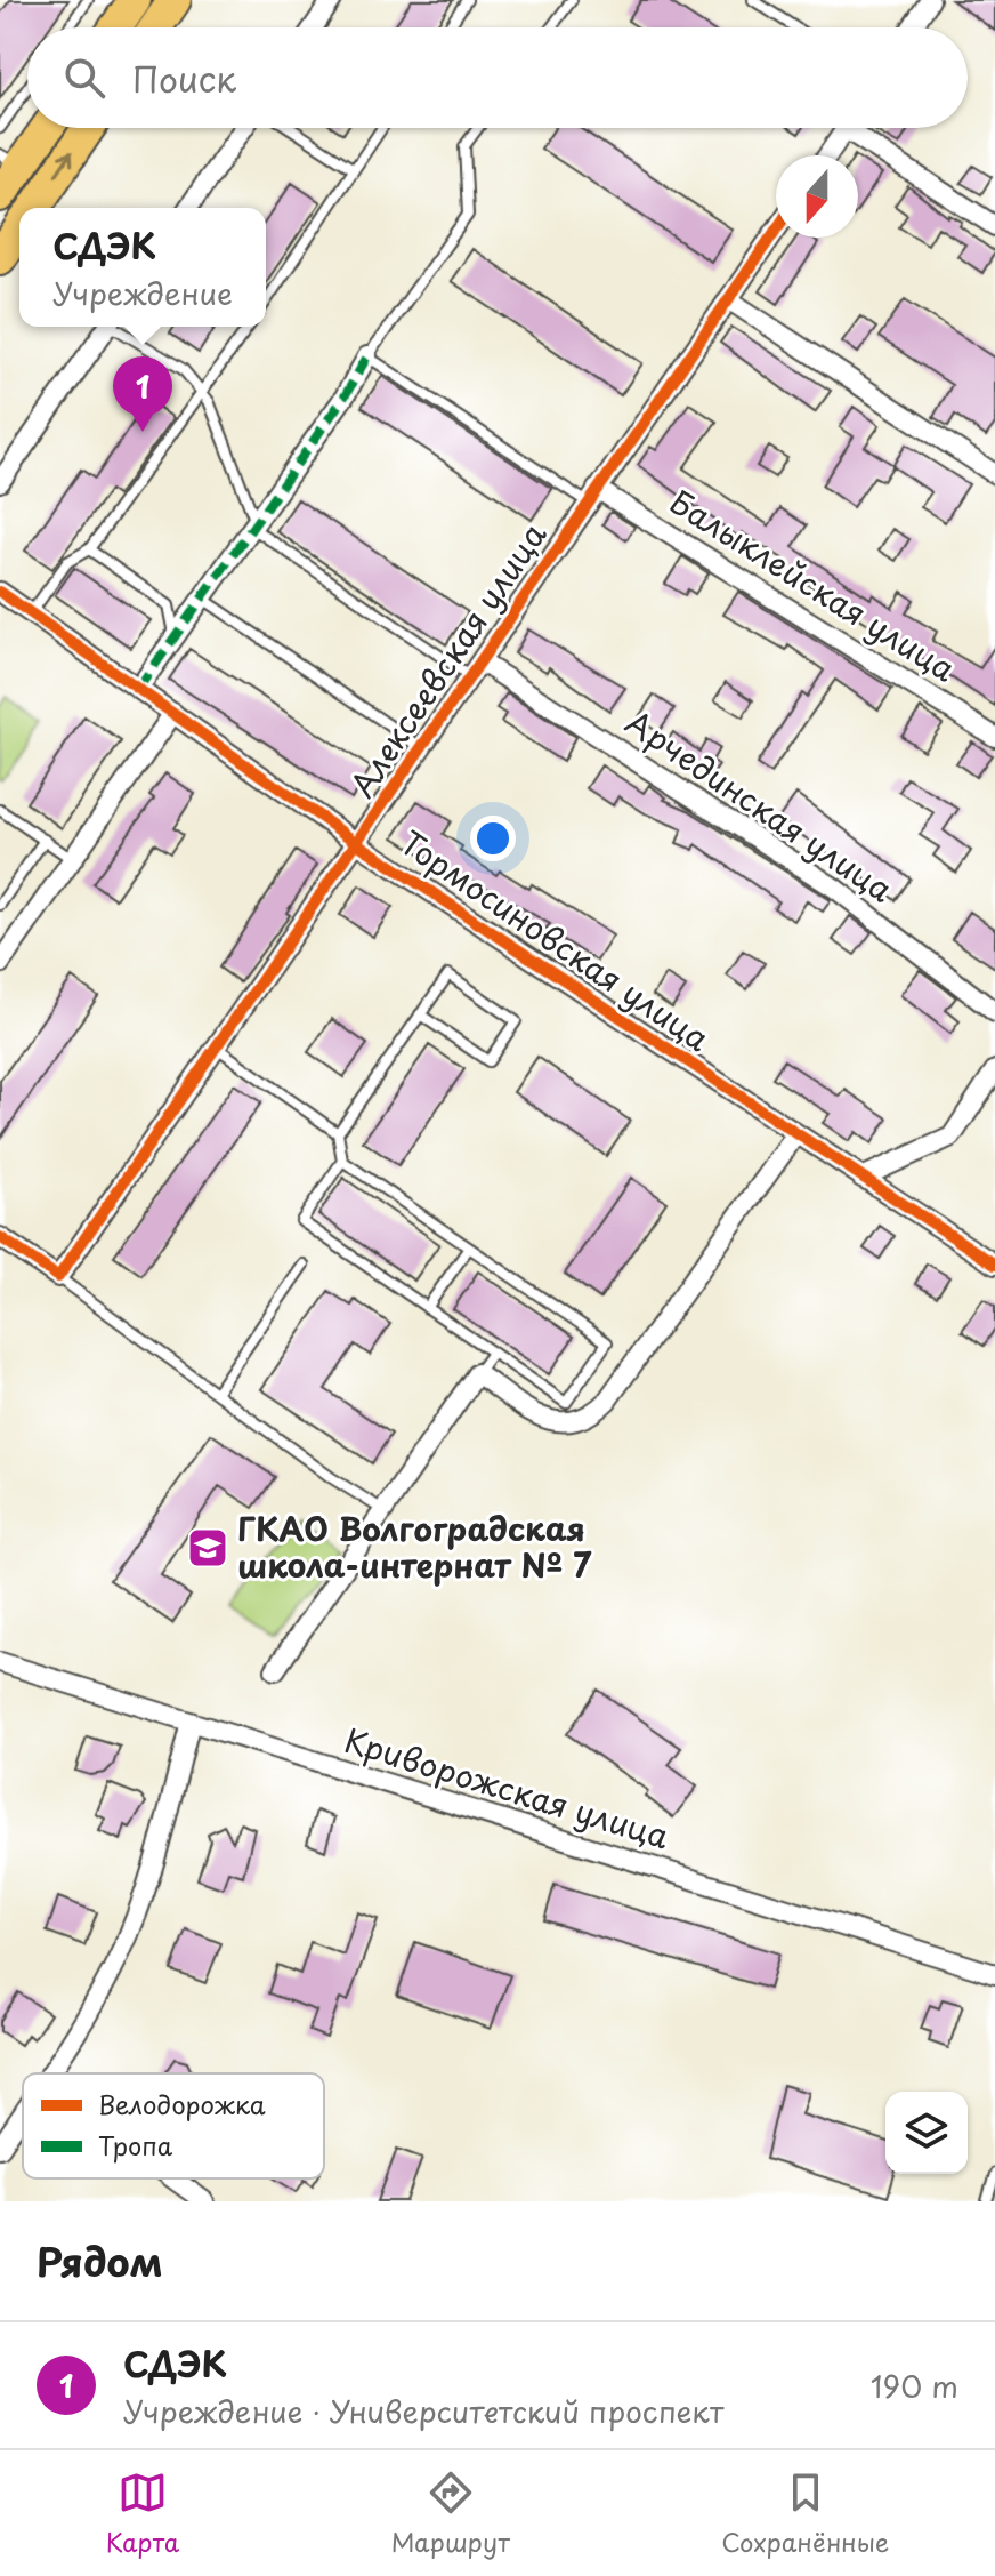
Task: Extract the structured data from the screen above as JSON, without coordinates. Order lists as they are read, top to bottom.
{
  "streets": {
    "street": [
      "Балыклейская улица",
      "Алексеевская улица",
      "Арчединская улица",
      "Тормосиновская улица",
      "Криворожская улица"
    ]
  },
  "crossings": [
    ["Балыклейская улица", "Алексеевская улица"],
    ["Алексеевская улица", "Арчединская улица"],
    ["Алексеевская улица", "Тормосиновская улица"]
  ],
  "places": {
    "school or university": ["ГКАО Волгоградская школа-интернат № 7"]
  },
  "legend": ["Велодорожка", "Тропа"],
  "north": "bottom",
  "page": {
    "search": "Поиск",
    "popup": ["СДЭК", "Учреждение"],
    "pins": "1",
    "heading": "Рядом",
    "list": [
      {
        "mark": "1",
        "name": "СДЭК",
        "note": "Учреждение · Университетский проспект",
        "value": "190 m"
      }
    ],
    "nav": ["Карта", "Маршрут", "Сохранённые"]
  }
}
